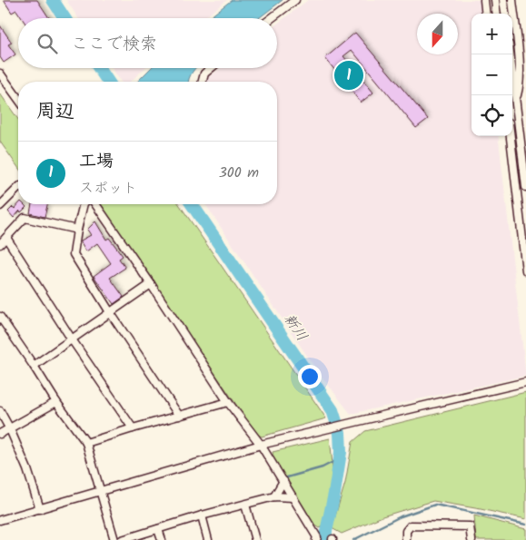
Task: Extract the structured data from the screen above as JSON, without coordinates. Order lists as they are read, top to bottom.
{
  "water": ["新川"],
  "north": "bottom",
  "page": {
    "map_buttons": ["+", "−"],
    "search": "ここで検索",
    "pins": "1",
    "heading": "周辺",
    "list": [
      {
        "mark": "1",
        "name": "工場",
        "note": "スポット",
        "value": "300 m"
      }
    ]
  }
}
